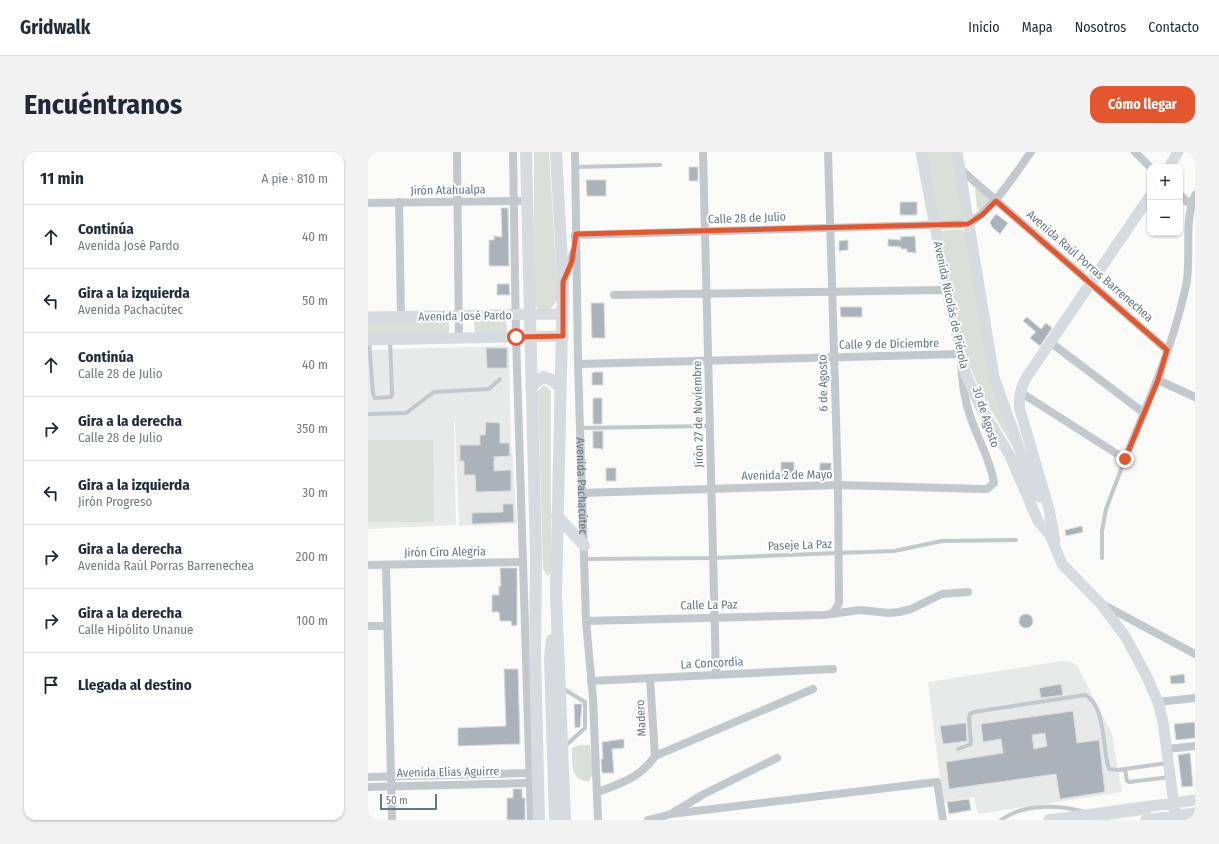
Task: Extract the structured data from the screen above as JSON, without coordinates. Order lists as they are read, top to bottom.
{
  "streets": {
    "main road": ["Avenida Nicolás de Piérola", "Avenida José Pardo", "Avenida Pachacútec"],
    "street": [
      "Jirón Atahualpa",
      "Calle 28 de Julio",
      "Avenida Raúl Porras Barrenechea",
      "Calle 9 de Diciembre",
      "6 de Agosto",
      "Jirón 27 de Noviembre",
      "30 de Agosto",
      "Avenida 2 de Mayo",
      "Jirón Ciro Alegría",
      "Calle La Paz",
      "La Concordia",
      "Madero",
      "Avenida Elias Aguirre"
    ],
    "lane": ["Paseje La Paz"]
  },
  "crossings": [
    ["Calle 28 de Julio", "Avenida Nicolás de Piérola"],
    ["Calle 28 de Julio", "6 de Agosto"],
    ["Calle 28 de Julio", "Jirón 27 de Noviembre"],
    ["Calle 28 de Julio", "Avenida Pachacútec"],
    ["Avenida Raúl Porras Barrenechea", "Avenida Nicolás de Piérola"],
    ["Avenida Nicolás de Piérola", "Calle 9 de Diciembre"],
    ["Avenida Nicolás de Piérola", "30 de Agosto"],
    ["Avenida José Pardo", "Avenida Pachacútec"],
    ["Calle 9 de Diciembre", "6 de Agosto"],
    ["Calle 9 de Diciembre", "Jirón 27 de Noviembre"],
    ["Calle 9 de Diciembre", "30 de Agosto"],
    ["Calle 9 de Diciembre", "Avenida Pachacútec"],
    ["6 de Agosto", "Avenida 2 de Mayo"],
    ["6 de Agosto", "Paseje La Paz"],
    ["6 de Agosto", "Calle La Paz"],
    ["Jirón 27 de Noviembre", "Avenida 2 de Mayo"],
    ["Jirón 27 de Noviembre", "Paseje La Paz"],
    ["Jirón 27 de Noviembre", "Calle La Paz"],
    ["Jirón 27 de Noviembre", "La Concordia"],
    ["30 de Agosto", "Avenida 2 de Mayo"],
    ["Avenida 2 de Mayo", "Avenida Pachacútec"],
    ["Avenida Pachacútec", "Paseje La Paz"],
    ["Avenida Pachacútec", "Calle La Paz"],
    ["Avenida Pachacútec", "La Concordia"],
    ["La Concordia", "Madero"]
  ],
  "scale_bar": "50 m",
  "page": {
    "header": "Gridwalk",
    "nav": [
      "Inicio",
      "Mapa",
      "Nosotros",
      "Contacto"
    ],
    "buttons": "Cómo llegar",
    "title": "Encuéntranos",
    "heading": ["11 min", "A pie · 810 m"],
    "map_buttons": ["+", "−"],
    "list": [
      ["Continúa", "Avenida José Pardo", "40 m"],
      ["Gira a la izquierda", "Avenida Pachacútec", "50 m"],
      ["Continúa", "Calle 28 de Julio", "40 m"],
      ["Gira a la derecha", "Calle 28 de Julio", "350 m"],
      ["Gira a la izquierda", "Jirón Progreso", "30 m"],
      ["Gira a la derecha", "Avenida Raúl Porras Barrenechea", "200 m"],
      ["Gira a la derecha", "Calle Hipólito Unanue", "100 m"],
      "Llegada al destino"
    ],
    "scale": "50 m"
  }
}
